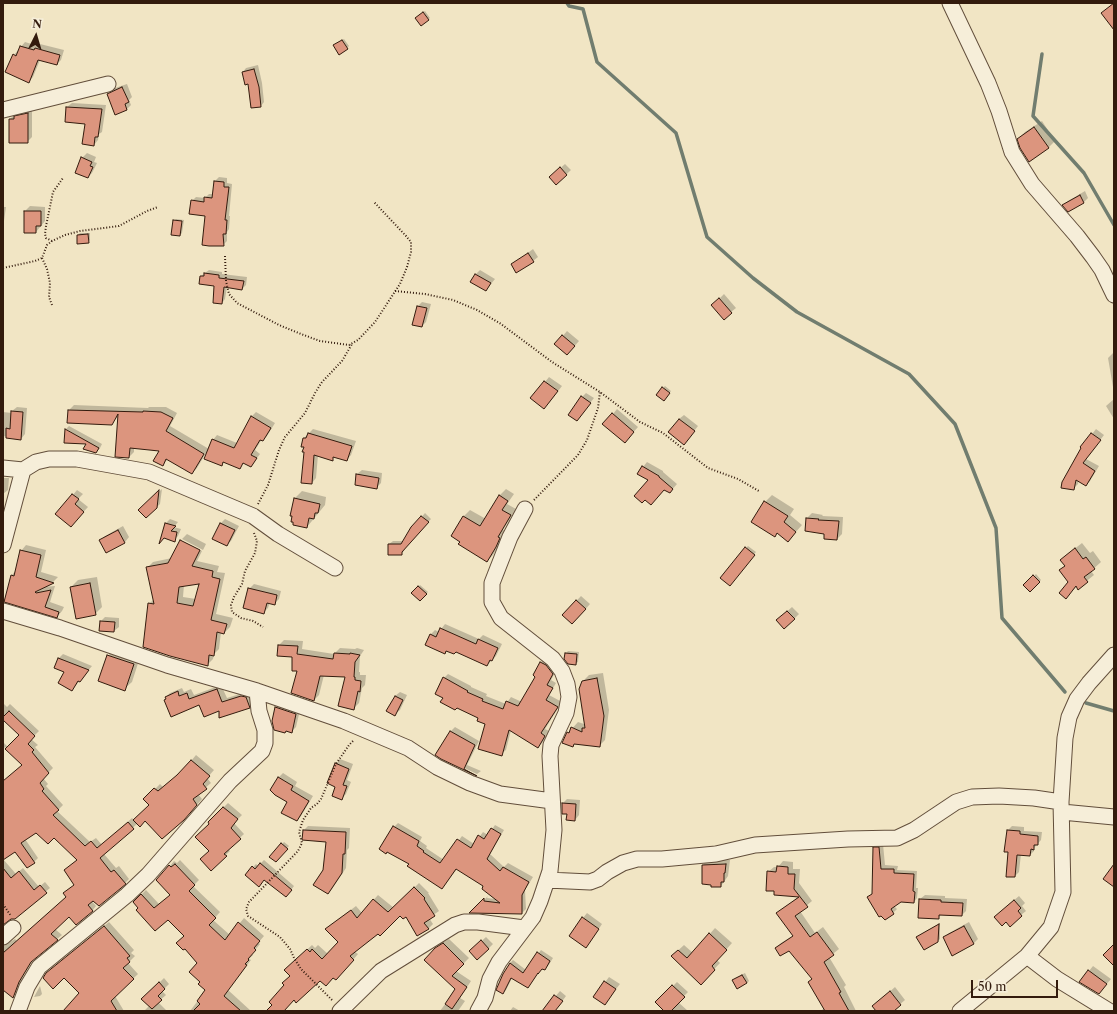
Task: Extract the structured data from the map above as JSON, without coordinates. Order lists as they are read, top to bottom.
{
  "scale_bar": "50 m",
  "north": "top"
}
